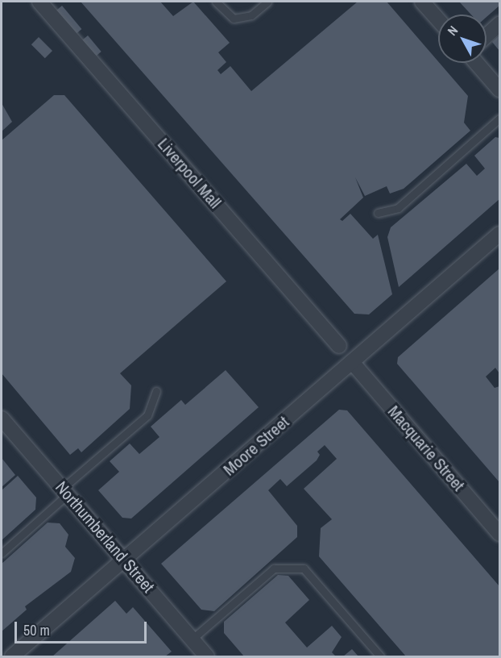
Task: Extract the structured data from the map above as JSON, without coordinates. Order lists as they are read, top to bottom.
{
  "streets": {
    "street": [
      "Liverpool Mall",
      "Moore Street",
      "Macquarie Street",
      "Northumberland Street"
    ]
  },
  "crossings": [
    ["Moore Street", "Macquarie Street"],
    ["Moore Street", "Northumberland Street"]
  ],
  "scale_bar": "50 m",
  "north": "top left"
}
